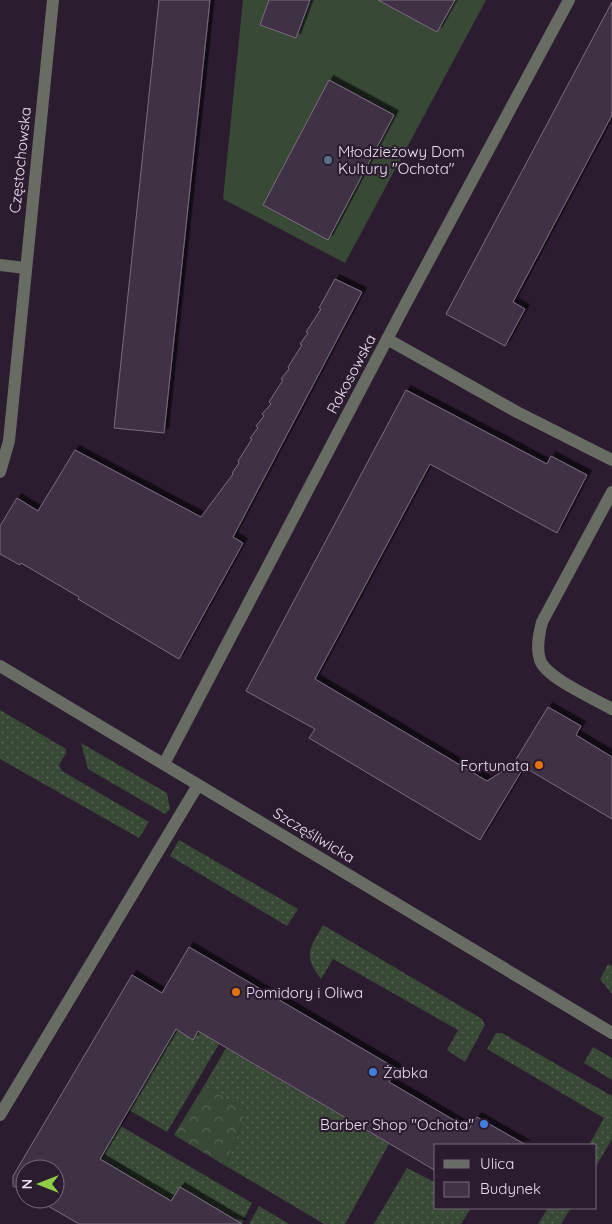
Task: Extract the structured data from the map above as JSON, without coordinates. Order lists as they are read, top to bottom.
{
  "streets": {
    "street": ["Częstochowska", "Rokosowska", "Szczęśliwicka"]
  },
  "crossings": [
    ["Rokosowska", "Szczęśliwicka"]
  ],
  "places": [
    "Młodzieżowy Dom Kultury \"Ochota\"",
    "Fortunata",
    "Pomidory i Oliwa",
    "Żabka",
    "Barber Shop \"Ochota\""
  ],
  "legend": ["Ulica", "Budynek"],
  "north": "left"
}
